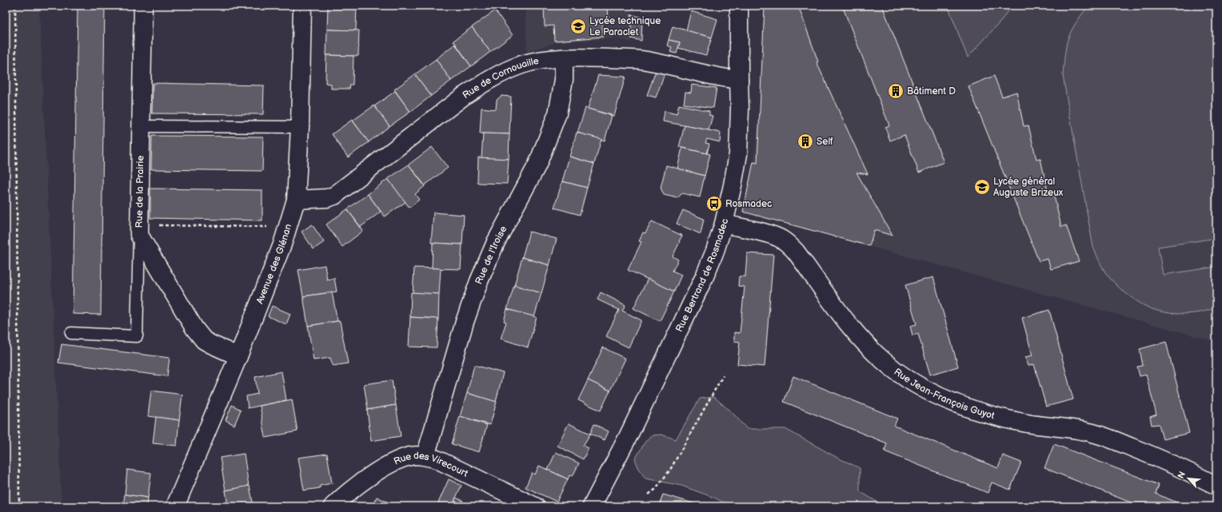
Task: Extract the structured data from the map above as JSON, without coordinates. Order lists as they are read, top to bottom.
{
  "streets": {
    "street": [
      "Rue de Cornouaille",
      "Rue de la Prairie",
      "Rue de l'Iroise",
      "Avenue des Glénan",
      "Rue Bertrand de Rosmadec",
      "Rue Jean-François Guyot",
      "Rue des Virecourt"
    ]
  },
  "crossings": [
    ["Rue de Cornouaille", "Rue de l'Iroise"],
    ["Rue de Cornouaille", "Avenue des Glénan"],
    ["Rue de Cornouaille", "Rue Bertrand de Rosmadec"],
    ["Rue de la Prairie", "Avenue des Glénan"],
    ["Rue de l'Iroise", "Rue des Virecourt"],
    ["Rue Bertrand de Rosmadec", "Rue Jean-François Guyot"]
  ],
  "places": {
    "school or university": ["Lycée technique Le Paraclet", "Lycée général Auguste Brizeux"],
    "building": ["Bâtiment D", "Self"],
    "bus stop": ["Rosmadec"]
  },
  "north": "top left"
}
